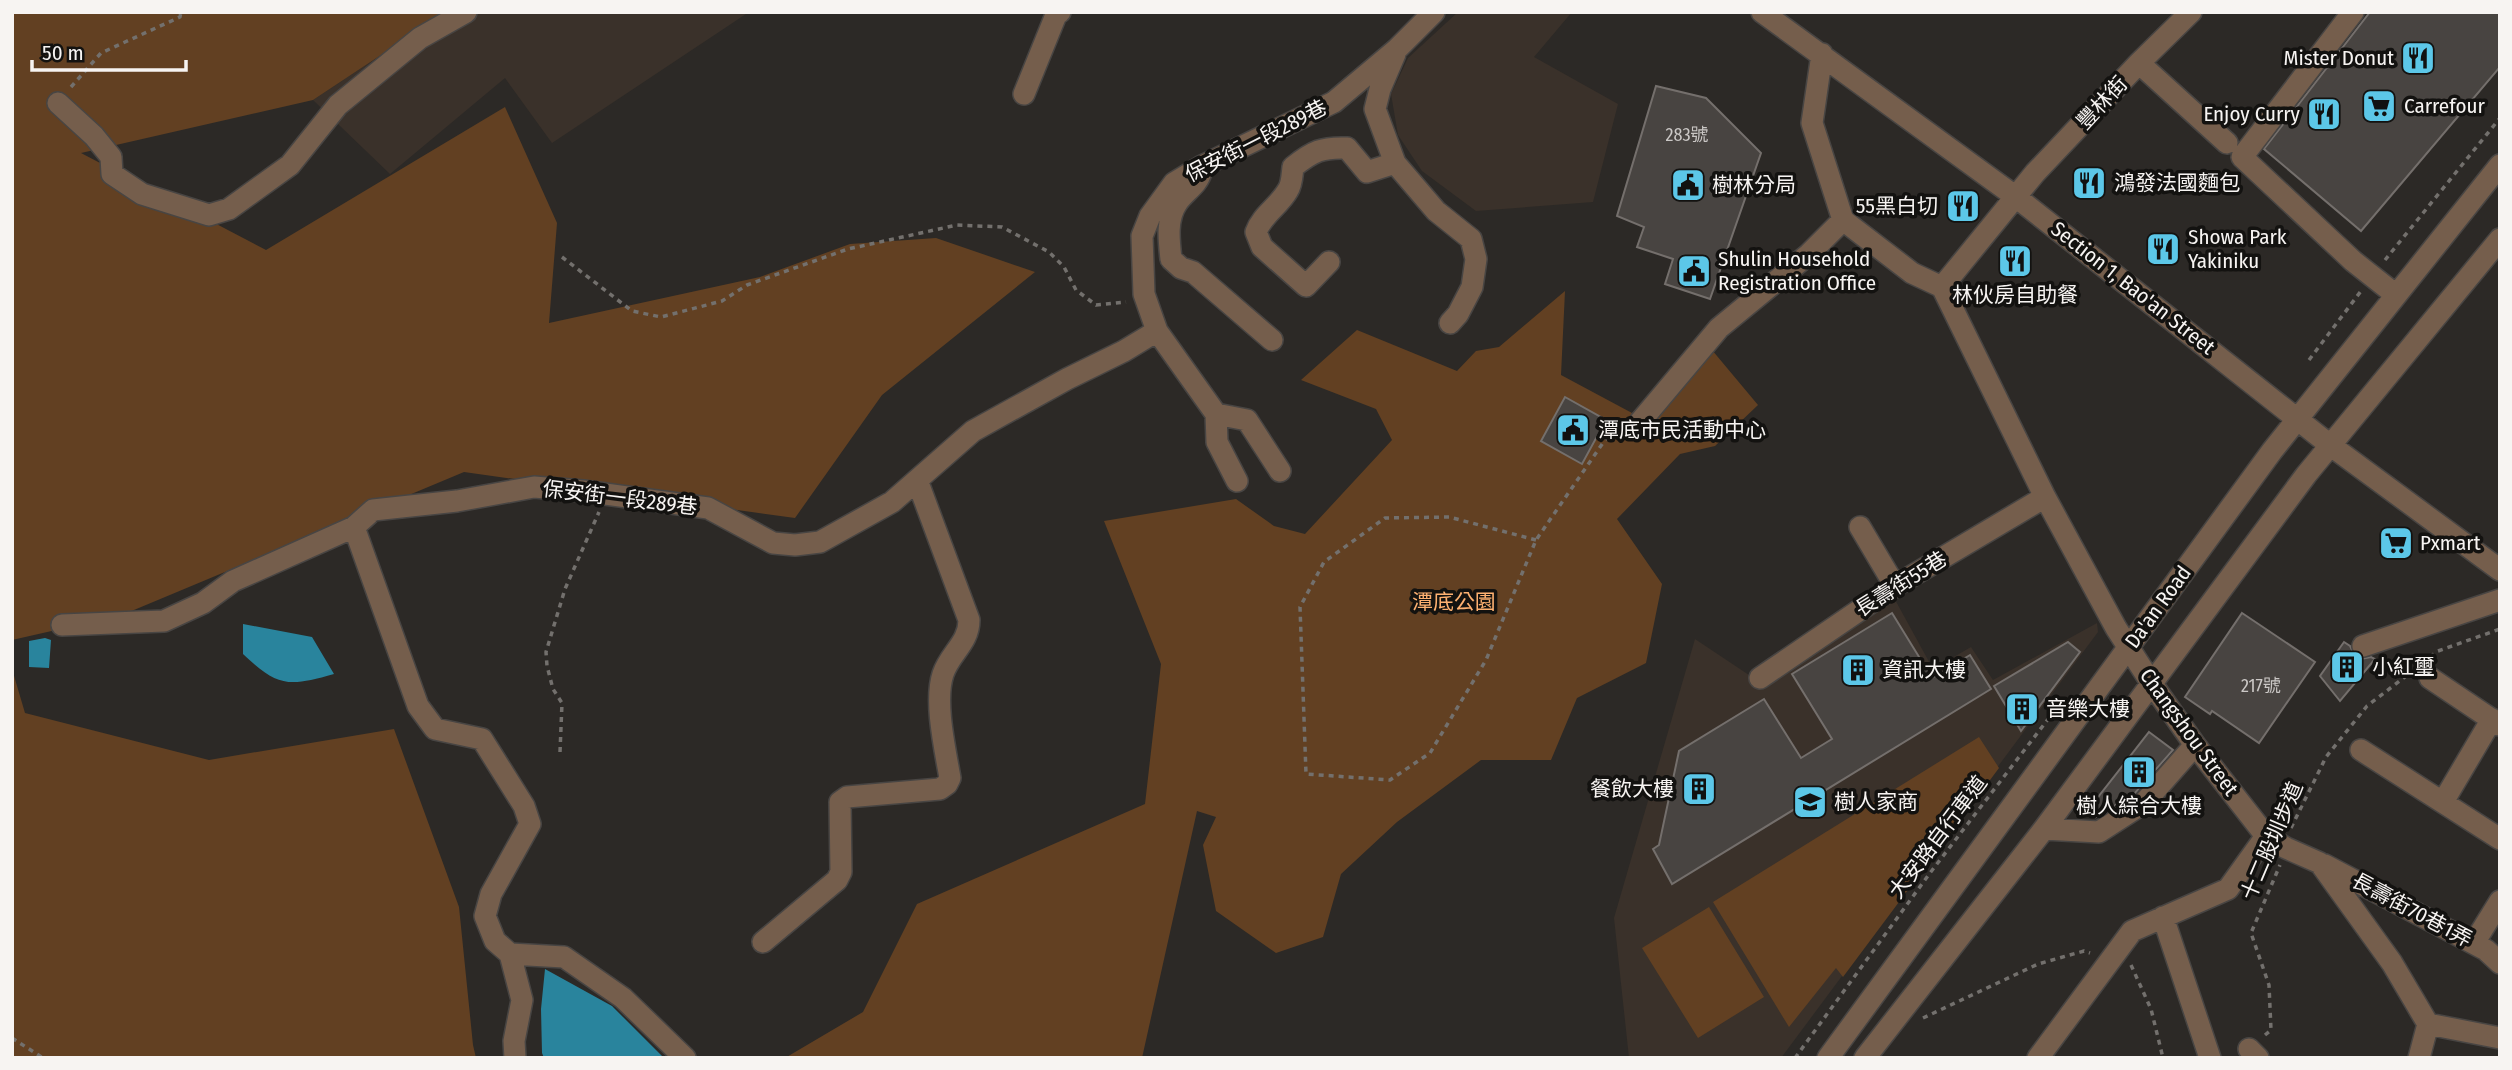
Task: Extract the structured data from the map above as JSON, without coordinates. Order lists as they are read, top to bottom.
{
  "streets": {
    "street": [
      "豐林街",
      "保安街一段289巷",
      "Section 1, Bao'an Street",
      "長壽街55巷",
      "Da'an Road",
      "Changshou Street",
      "長壽街70巷1弄"
    ],
    "path": ["大安路自行車道", "十二股圳步道"]
  },
  "crossings": [
    ["豐林街", "Section 1, Bao'an Street"],
    ["Section 1, Bao'an Street", "Da'an Road"],
    ["長壽街55巷", "Changshou Street"],
    ["Da'an Road", "Changshou Street"],
    ["Changshou Street", "十二股圳步道"],
    ["Changshou Street", "長壽街70巷1弄"]
  ],
  "parks": ["潭底公園"],
  "places": {
    "restaurant": [
      "Mister Donut",
      "Enjoy Curry",
      "鴻發法國麵包",
      "55黑白切",
      "Showa Park Yakiniku",
      "林伙房自助餐"
    ],
    "supermarket": ["Carrefour", "Pxmart"],
    "public building": ["樹林分局", "Shulin Household Registration Office", "潭底市民活動中心"],
    "building": [
      "小紅璽",
      "資訊大樓",
      "音樂大樓",
      "樹人綜合大樓",
      "餐飲大樓"
    ],
    "school or university": ["樹人家商"]
  },
  "house_numbers": ["283號", "217號"],
  "scale_bar": "50 m"
}
